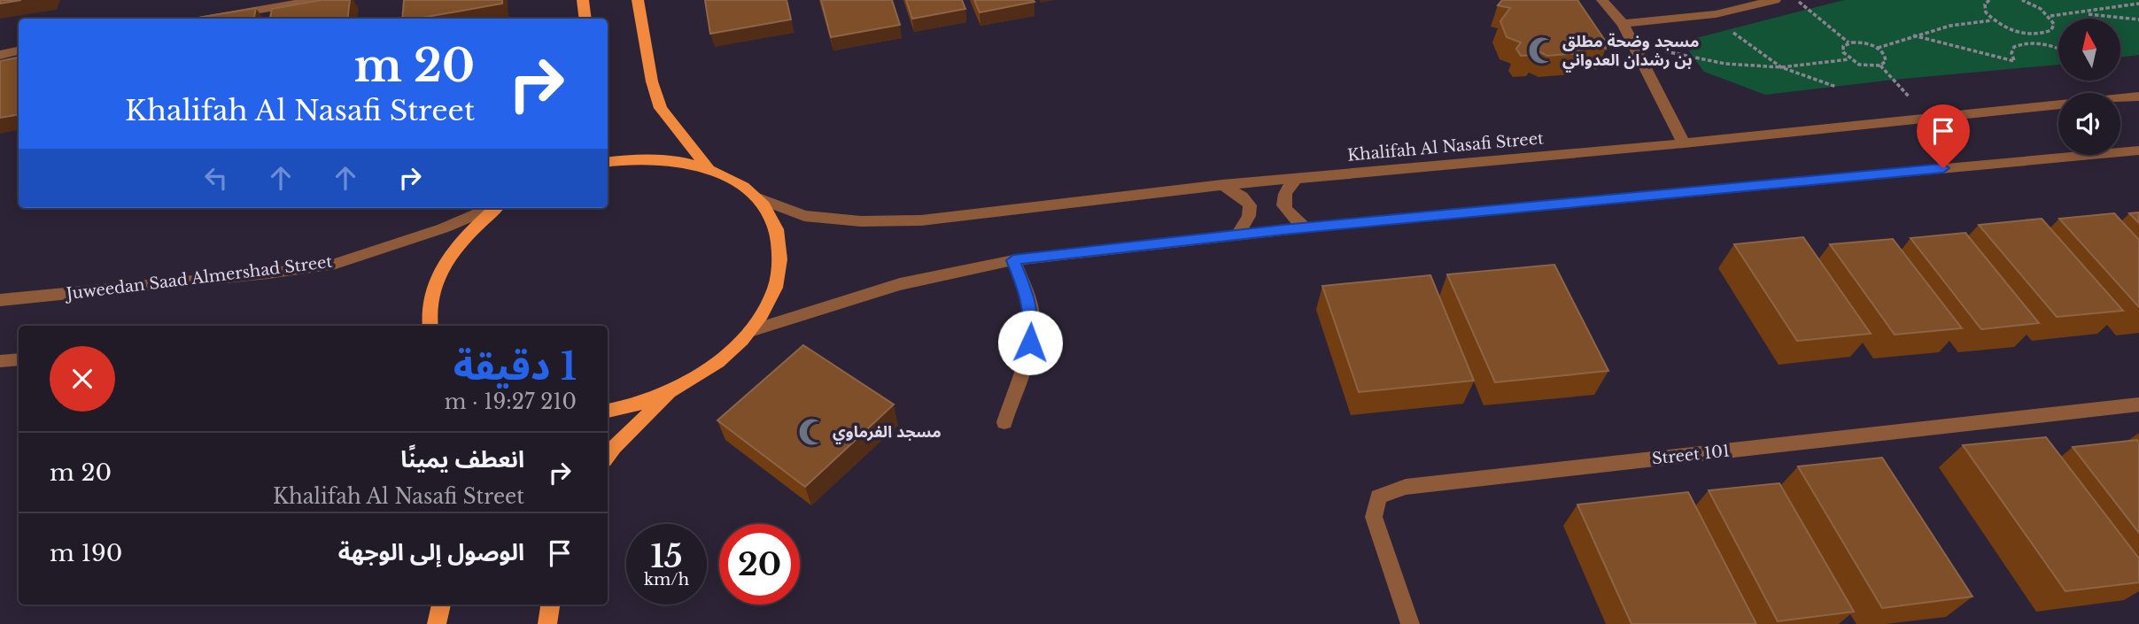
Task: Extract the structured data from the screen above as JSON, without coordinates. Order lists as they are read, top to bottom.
{
  "streets": {
    "street": ["Khalifah Al Nasafi Street", "Juweedan Saad Almershad Street", "Street 101"]
  },
  "places": {
    "mosque": ["مسجد وضحة مطلق بن رشدان العدواني", "مسجد الفرماوي"]
  },
  "north": "top",
  "page": {
    "turn": ["20 m", "Khalifah Al Nasafi Street"],
    "heading": ["1 دقيقة", "210 m · 19:27"],
    "list": [
      {
        "name": "انعطف يمينًا",
        "note": "Khalifah Al Nasafi Street",
        "value": "20 m"
      },
      {
        "name": "الوصول إلى الوجهة",
        "value": "190 m"
      }
    ],
    "speed": "15 km/h",
    "limit": "20"
  }
}
